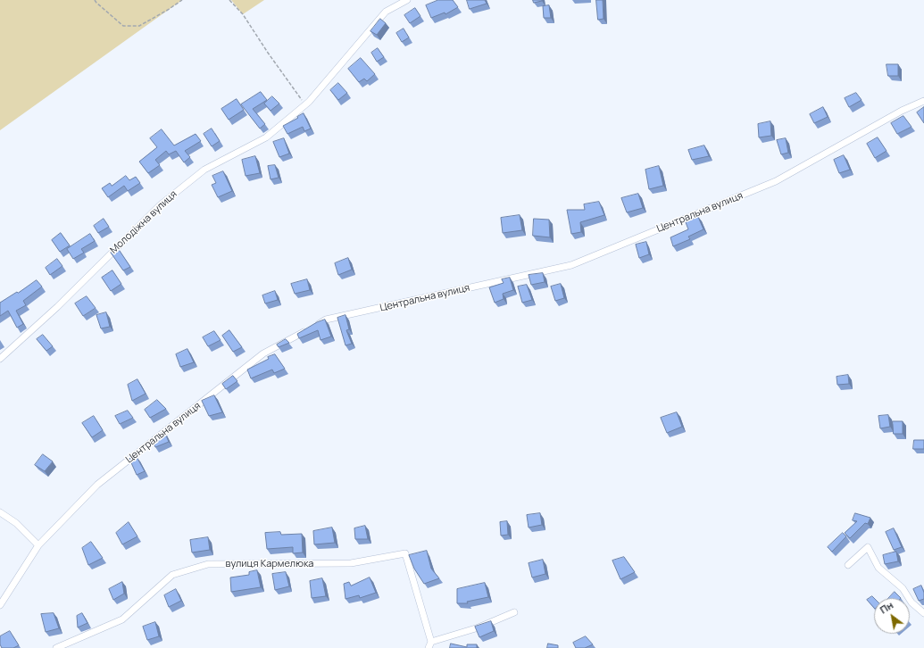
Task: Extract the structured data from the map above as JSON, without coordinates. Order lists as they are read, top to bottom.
{
  "streets": {
    "street": ["Центральна вулиця", "Молодіжна вулиця", "вулиця Кармелюка"]
  },
  "north": "top left"
}
